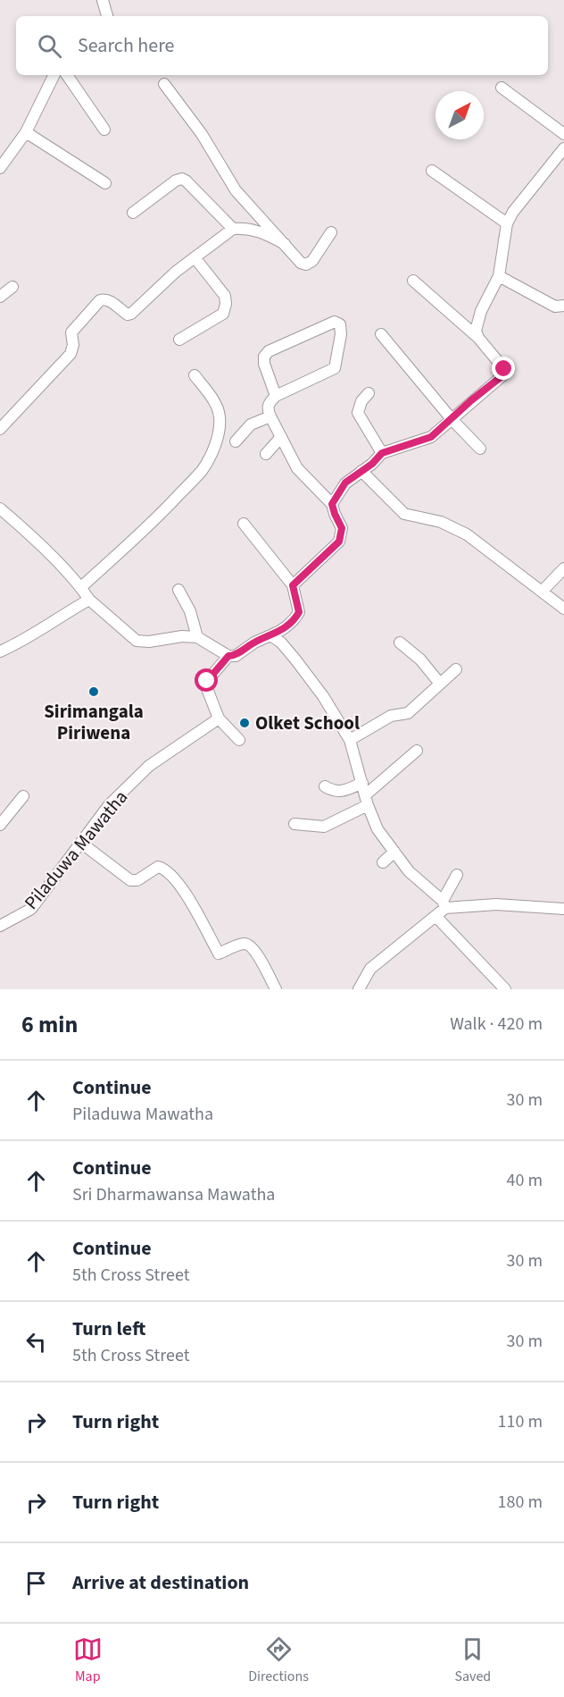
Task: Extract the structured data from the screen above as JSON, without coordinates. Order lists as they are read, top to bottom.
{
  "streets": {
    "street": ["Piladuwa Mawatha"]
  },
  "places": ["Sirimangala Piriwena", "Olket School"],
  "north": "top right",
  "page": {
    "search": "Search here",
    "heading": ["6 min", "Walk · 420 m"],
    "list": [
      ["Continue", "Piladuwa Mawatha", "30 m"],
      ["Continue", "Sri Dharmawansa Mawatha", "40 m"],
      ["Continue", "5th Cross Street", "30 m"],
      ["Turn left", "5th Cross Street", "30 m"],
      ["Turn right", "110 m"],
      ["Turn right", "180 m"],
      "Arrive at destination"
    ],
    "nav": ["Map", "Directions", "Saved"]
  }
}
